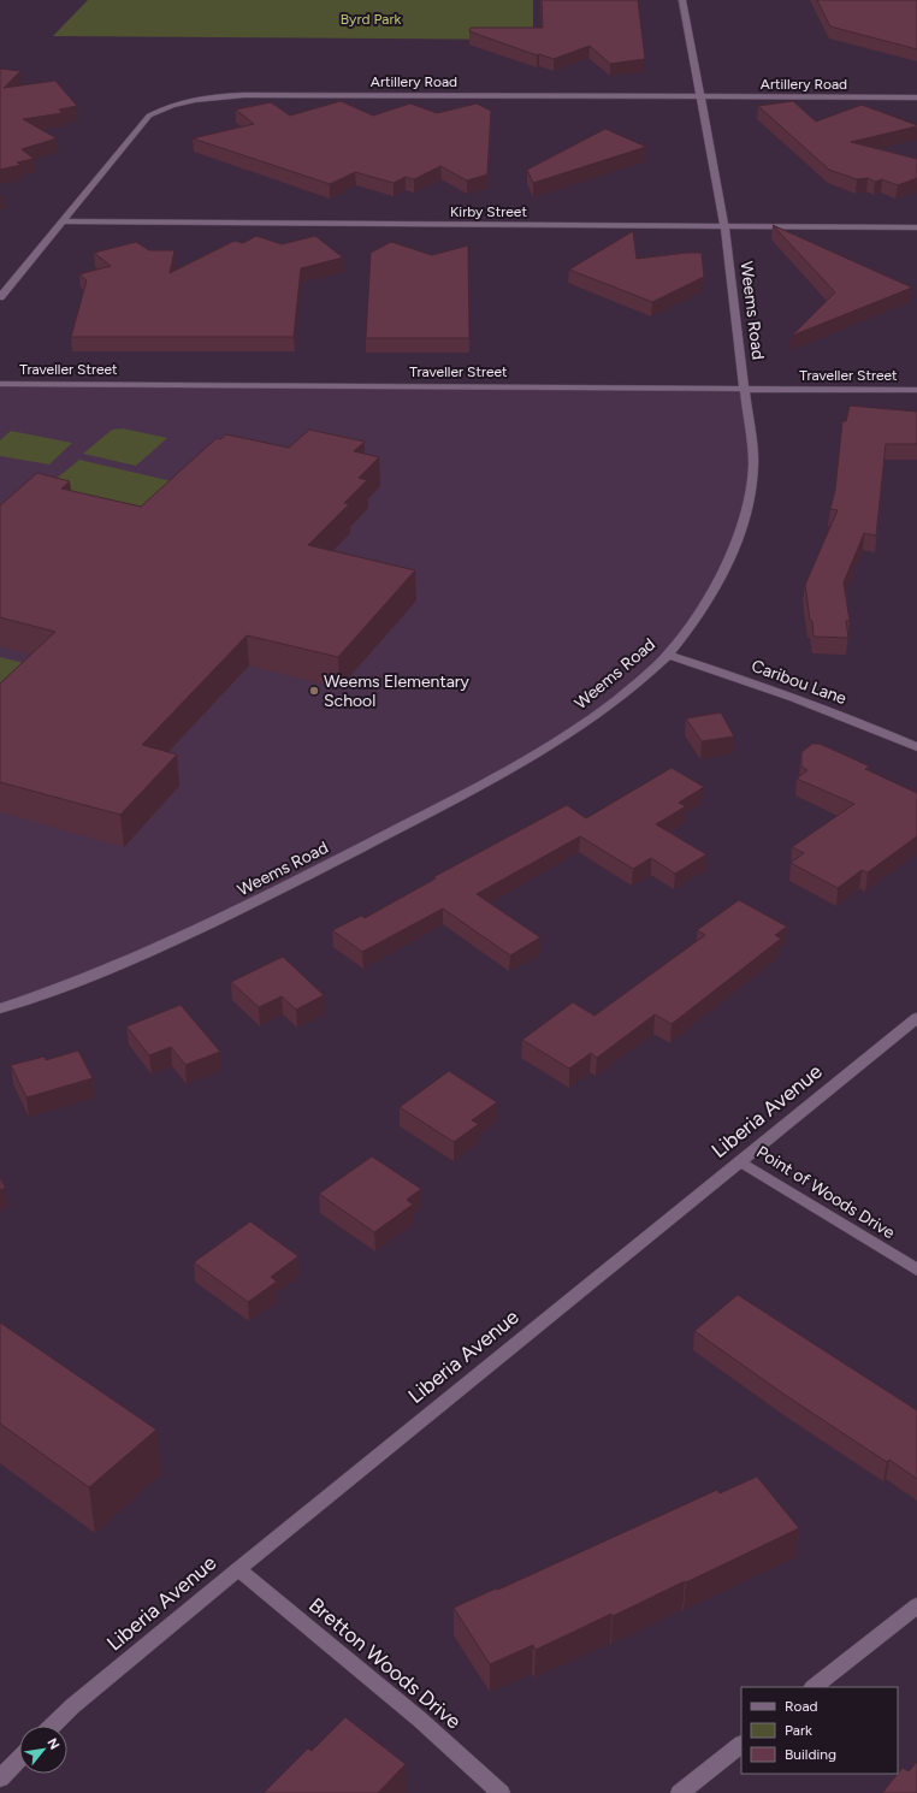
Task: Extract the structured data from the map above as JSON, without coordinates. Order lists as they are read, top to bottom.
{
  "streets": {
    "street": [
      "Artillery Road",
      "Kirby Street",
      "Weems Road",
      "Traveller Street",
      "Caribou Lane",
      "Liberia Avenue",
      "Point of Woods Drive",
      "Bretton Woods Drive"
    ]
  },
  "crossings": [
    ["Artillery Road", "Kirby Street"],
    ["Artillery Road", "Weems Road"],
    ["Kirby Street", "Weems Road"],
    ["Weems Road", "Traveller Street"],
    ["Weems Road", "Caribou Lane"],
    ["Liberia Avenue", "Point of Woods Drive"],
    ["Liberia Avenue", "Bretton Woods Drive"]
  ],
  "parks": ["Byrd Park"],
  "places": ["Weems Elementary School"],
  "legend": ["Road", "Park", "Building"],
  "north": "top right"
}
